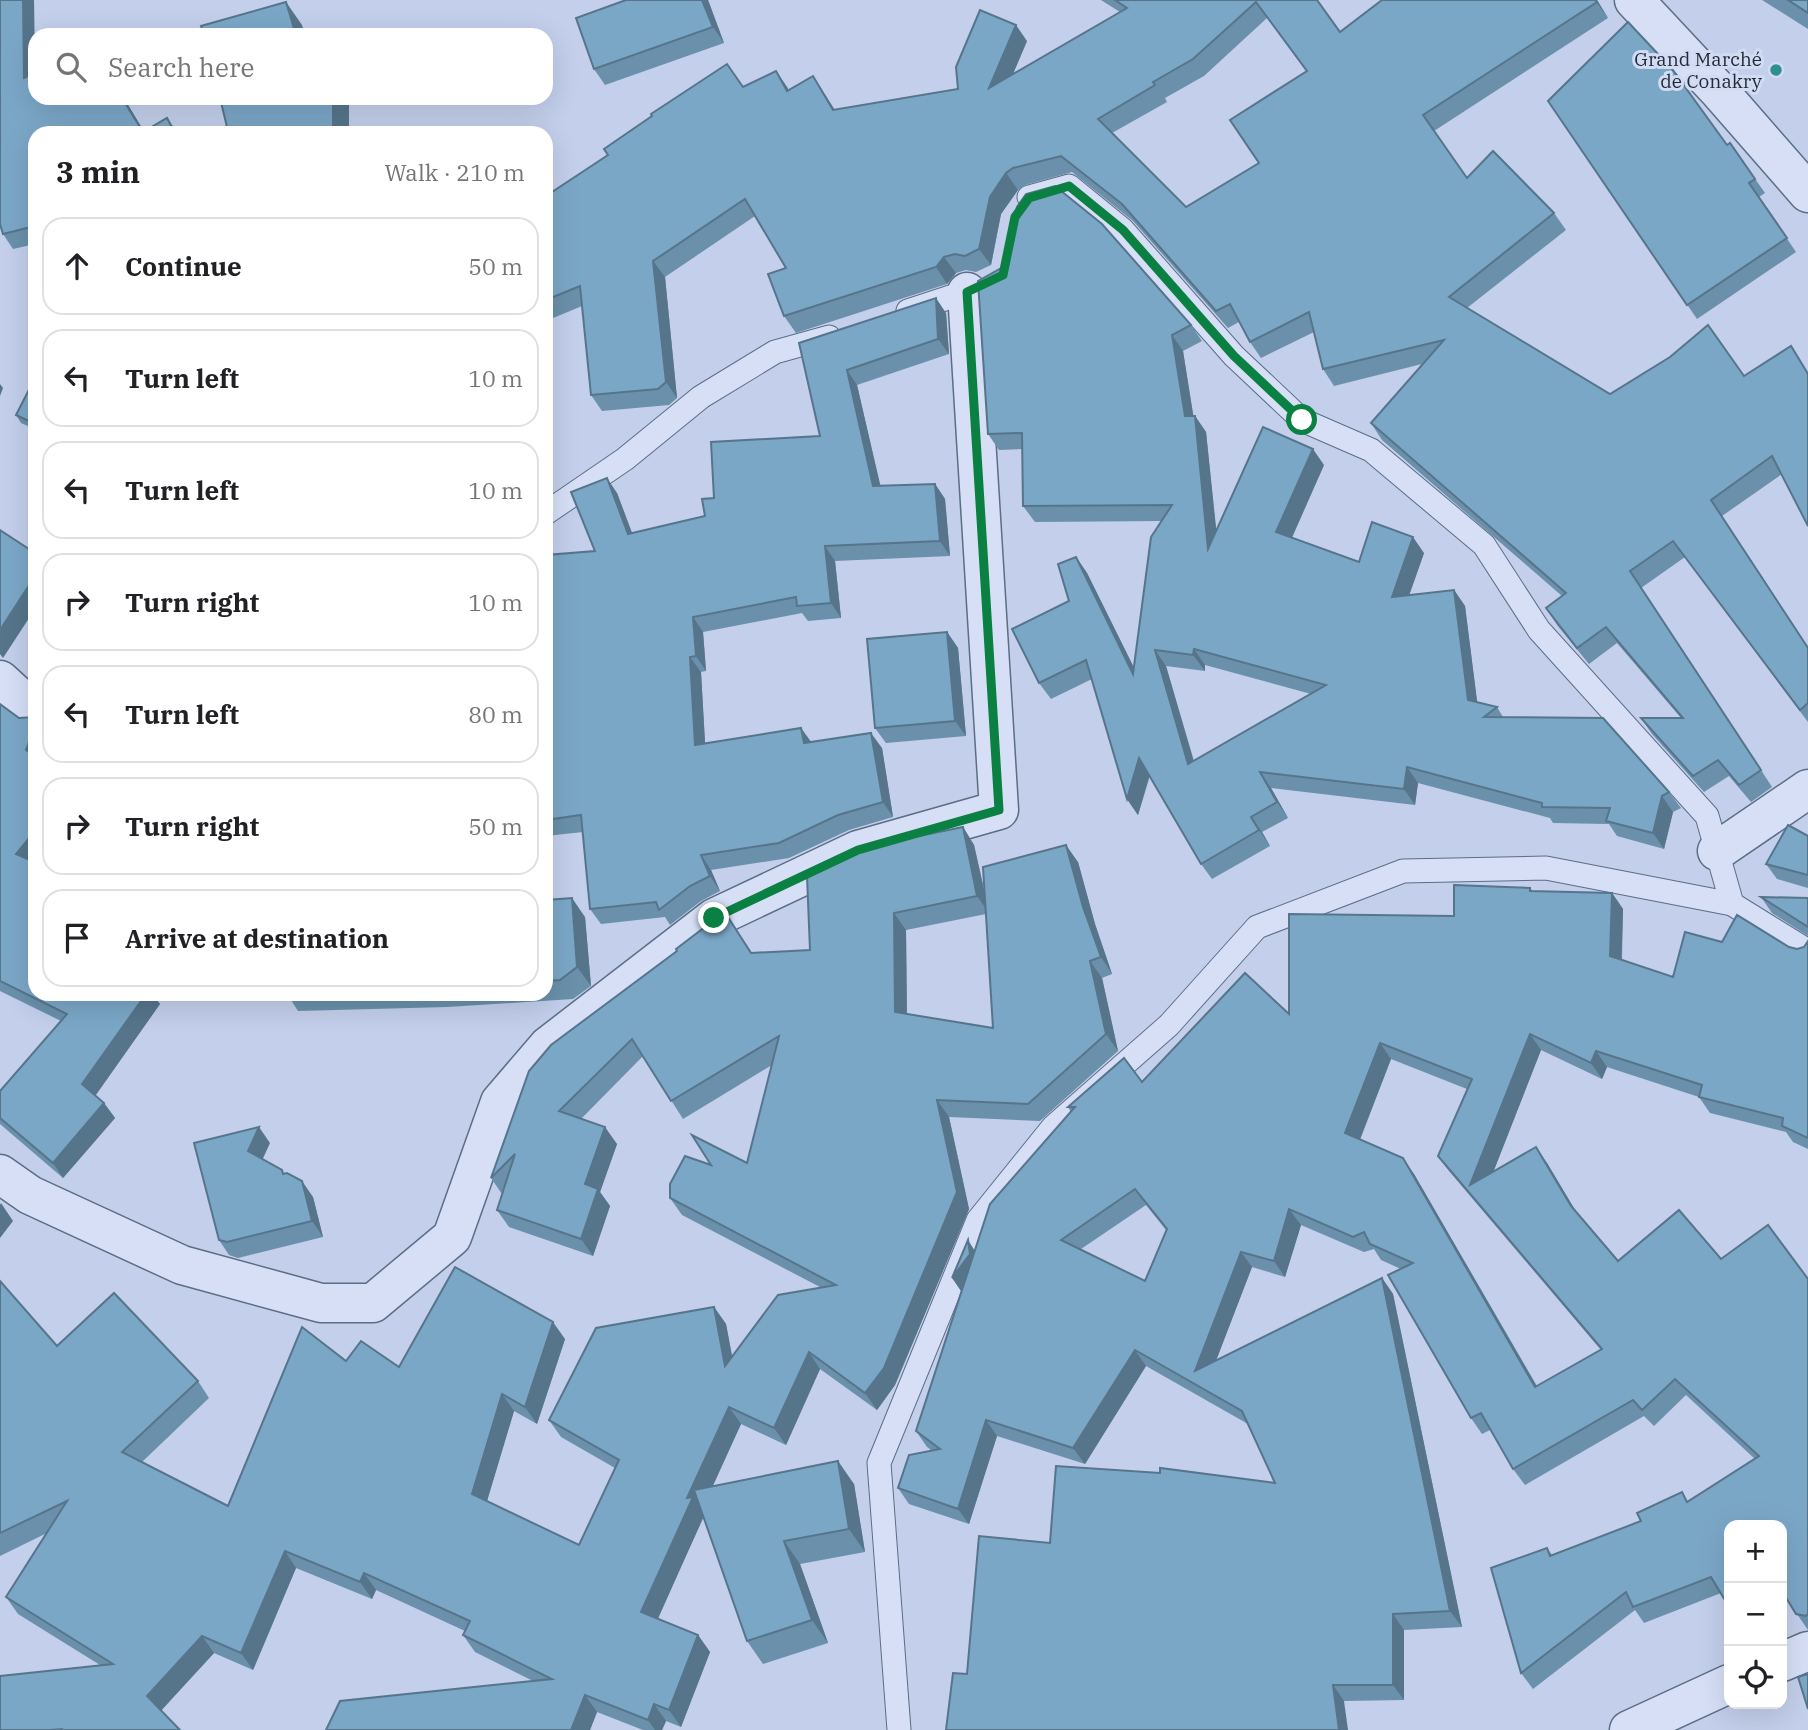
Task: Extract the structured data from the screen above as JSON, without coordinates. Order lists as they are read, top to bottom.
{
  "places": ["Grand Marché de Conakry"],
  "page": {
    "search": "Search here",
    "heading": ["3 min", "Walk · 210 m"],
    "list": [
      ["Continue", "50 m"],
      ["Turn left", "10 m"],
      ["Turn left", "10 m"],
      ["Turn right", "10 m"],
      ["Turn left", "80 m"],
      ["Turn right", "50 m"],
      "Arrive at destination"
    ],
    "map_buttons": ["+", "−"]
  }
}
